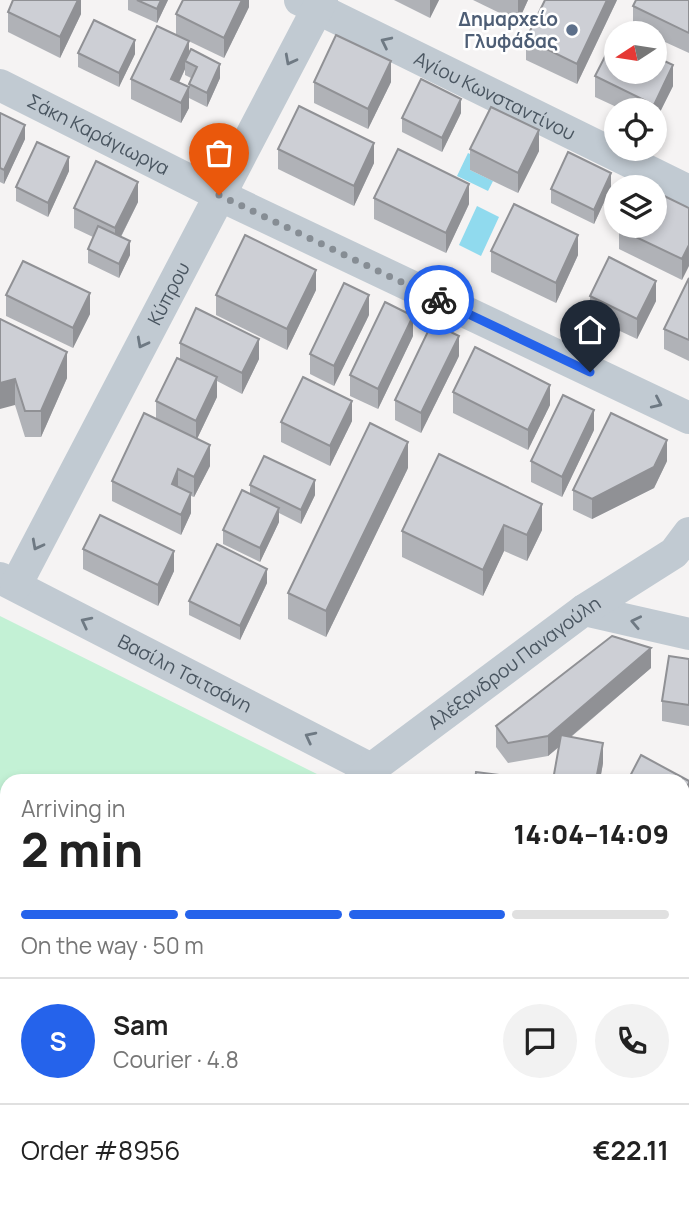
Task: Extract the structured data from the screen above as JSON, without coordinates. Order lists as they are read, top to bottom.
{
  "streets": {
    "street": [
      "Αγίου Κωνσταντίνου",
      "Σάκη Καράγιωργα",
      "Κύπρου",
      "Αλέξανδρου Παναγούλη",
      "Βασίλη Τσιτσάνη"
    ]
  },
  "crossings": [
    ["Αγίου Κωνσταντίνου", "Κύπρου"],
    ["Σάκη Καράγιωργα", "Κύπρου"],
    ["Κύπρου", "Βασίλη Τσιτσάνη"]
  ],
  "one_way": [
    "Αγίου Κωνσταντίνου",
    "Σάκη Καράγιωργα",
    "Κύπρου",
    "Βασίλη Τσιτσάνη"
  ],
  "places": ["Δημαρχείο Γλυφάδας"],
  "north": "left",
  "page": {
    "heading": ["2 min", "Arriving in", "14:04–14:09"],
    "panel": [
      "Sam",
      "Courier · 4.8",
      "Order #8956",
      "€22.11"
    ],
    "bar": "On the way · 50 m",
    "round": "S"
  }
}
